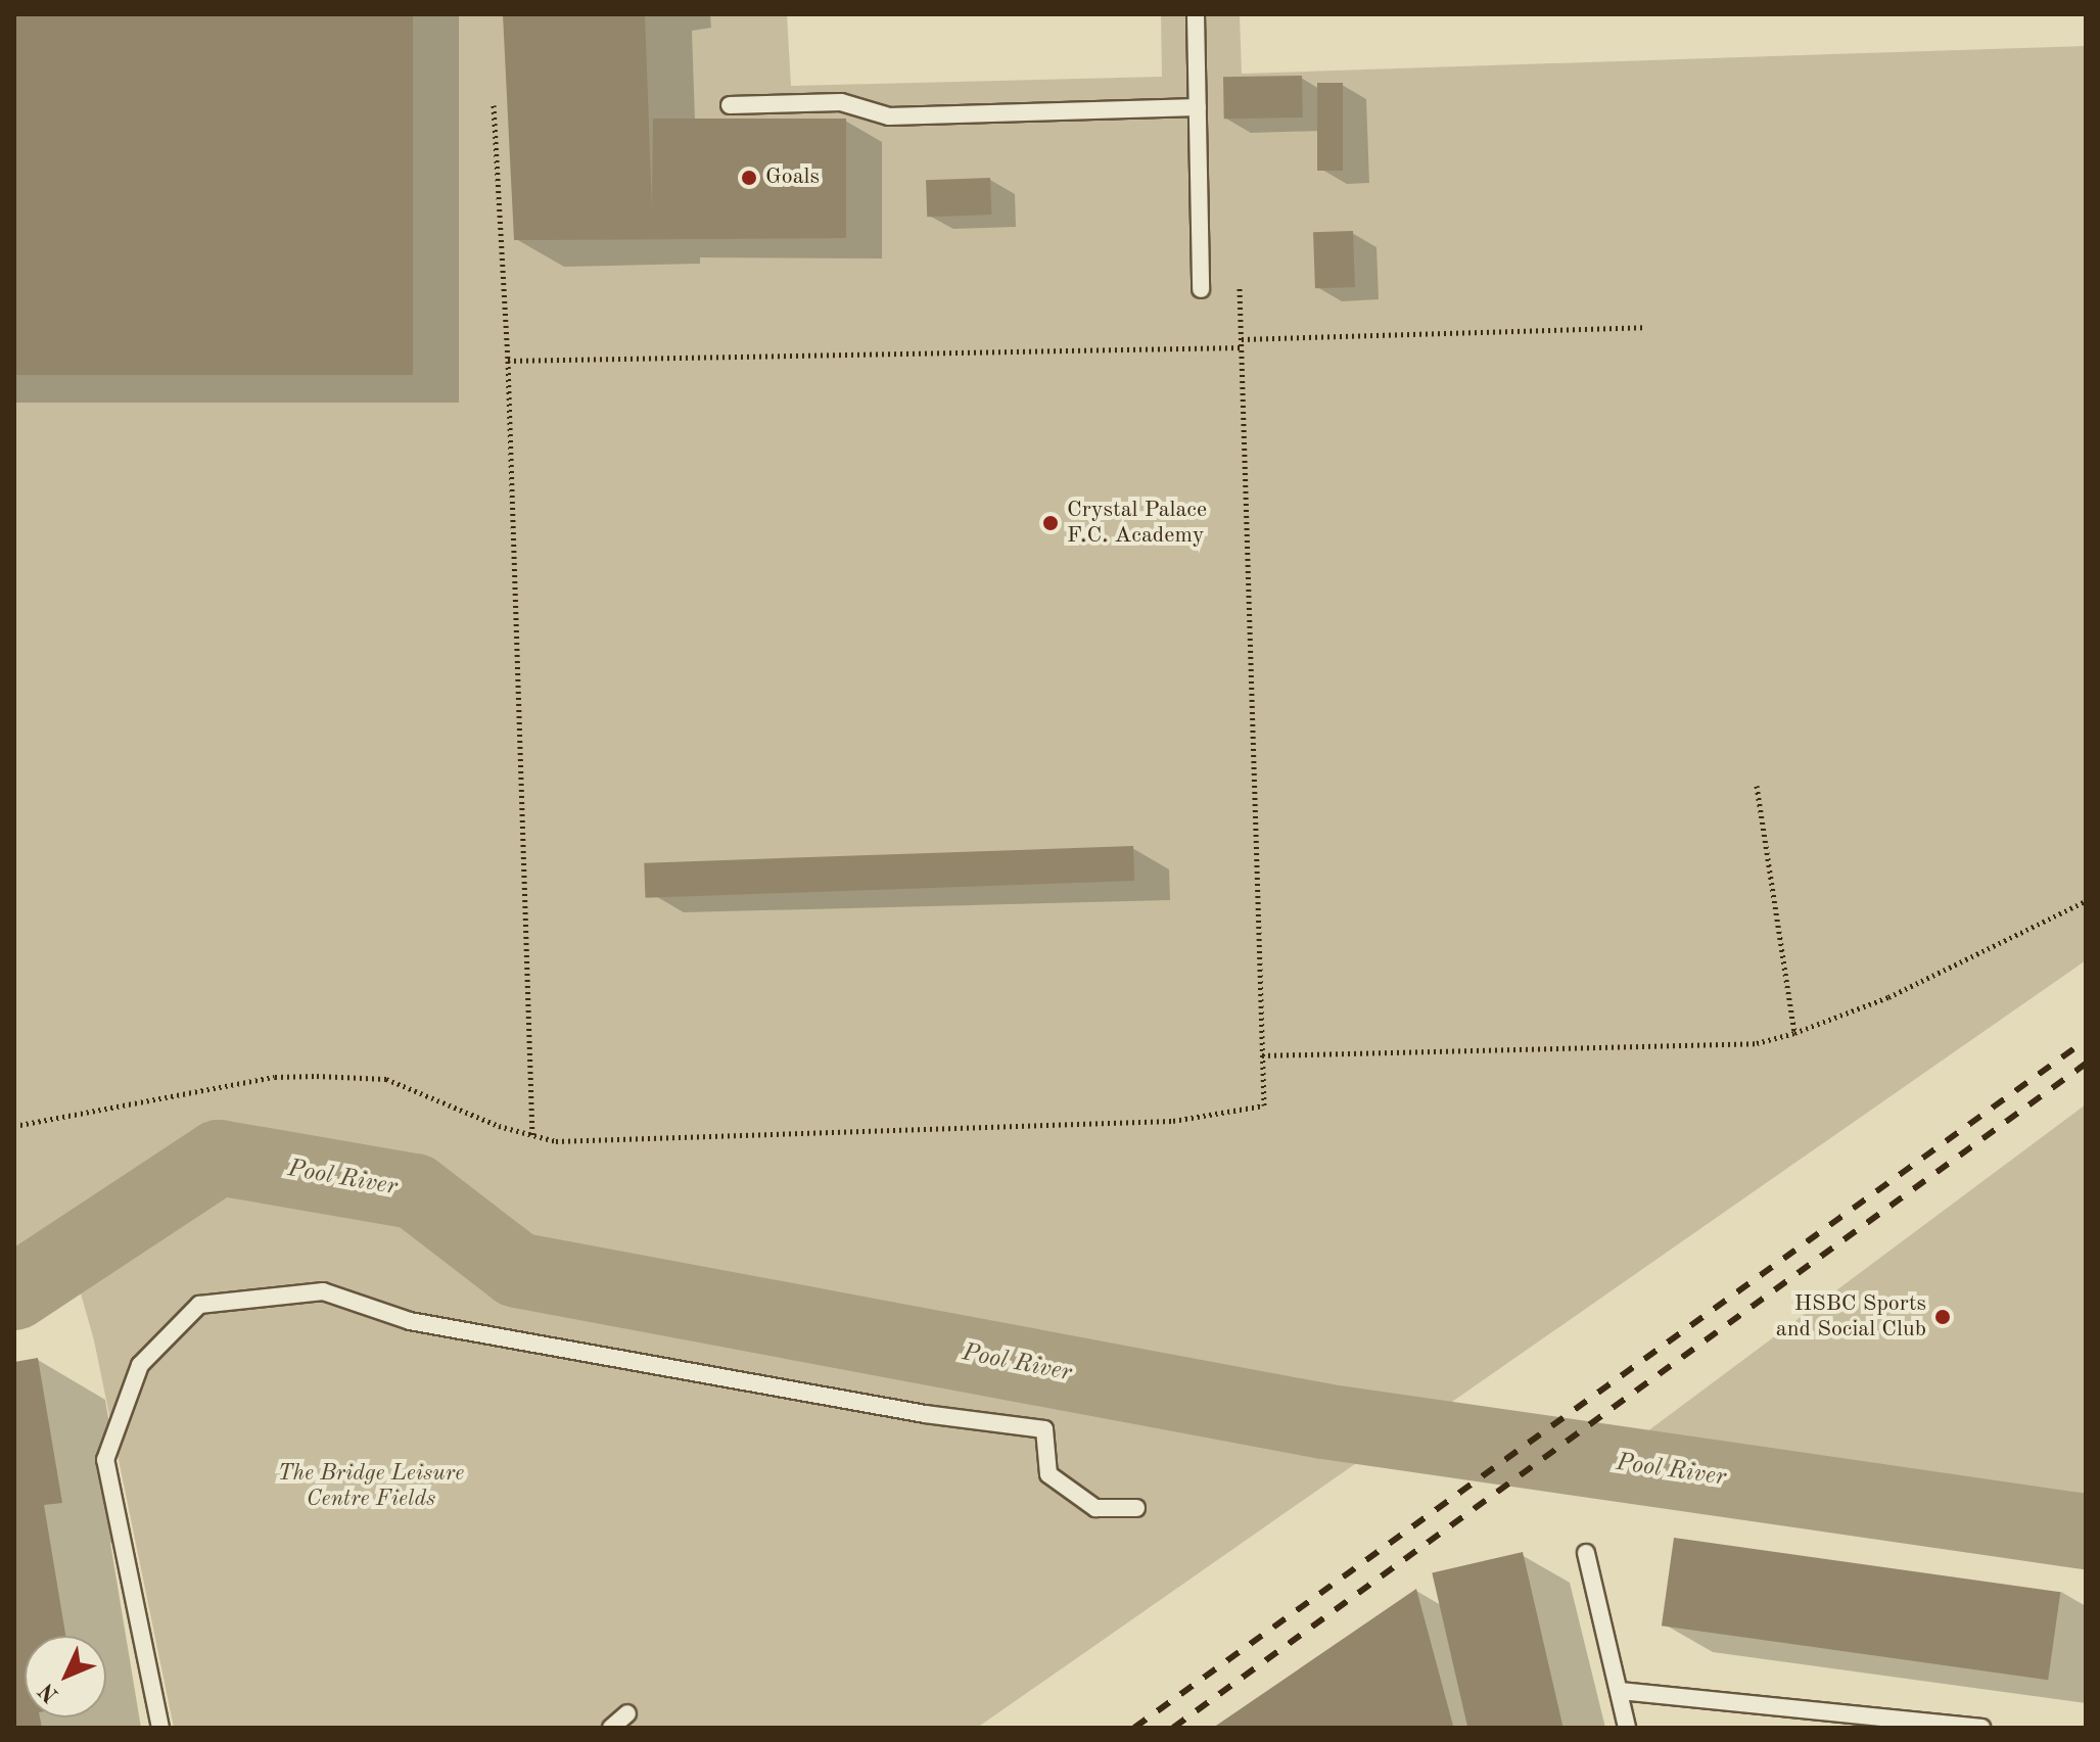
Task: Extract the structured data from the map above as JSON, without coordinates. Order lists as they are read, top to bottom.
{
  "water": ["Pool River"],
  "parks": ["The Bridge Leisure Centre Fields"],
  "places": ["Goals", "Crystal Palace F.C. Academy", "HSBC Sports and Social Club"],
  "north": "bottom left"
}
